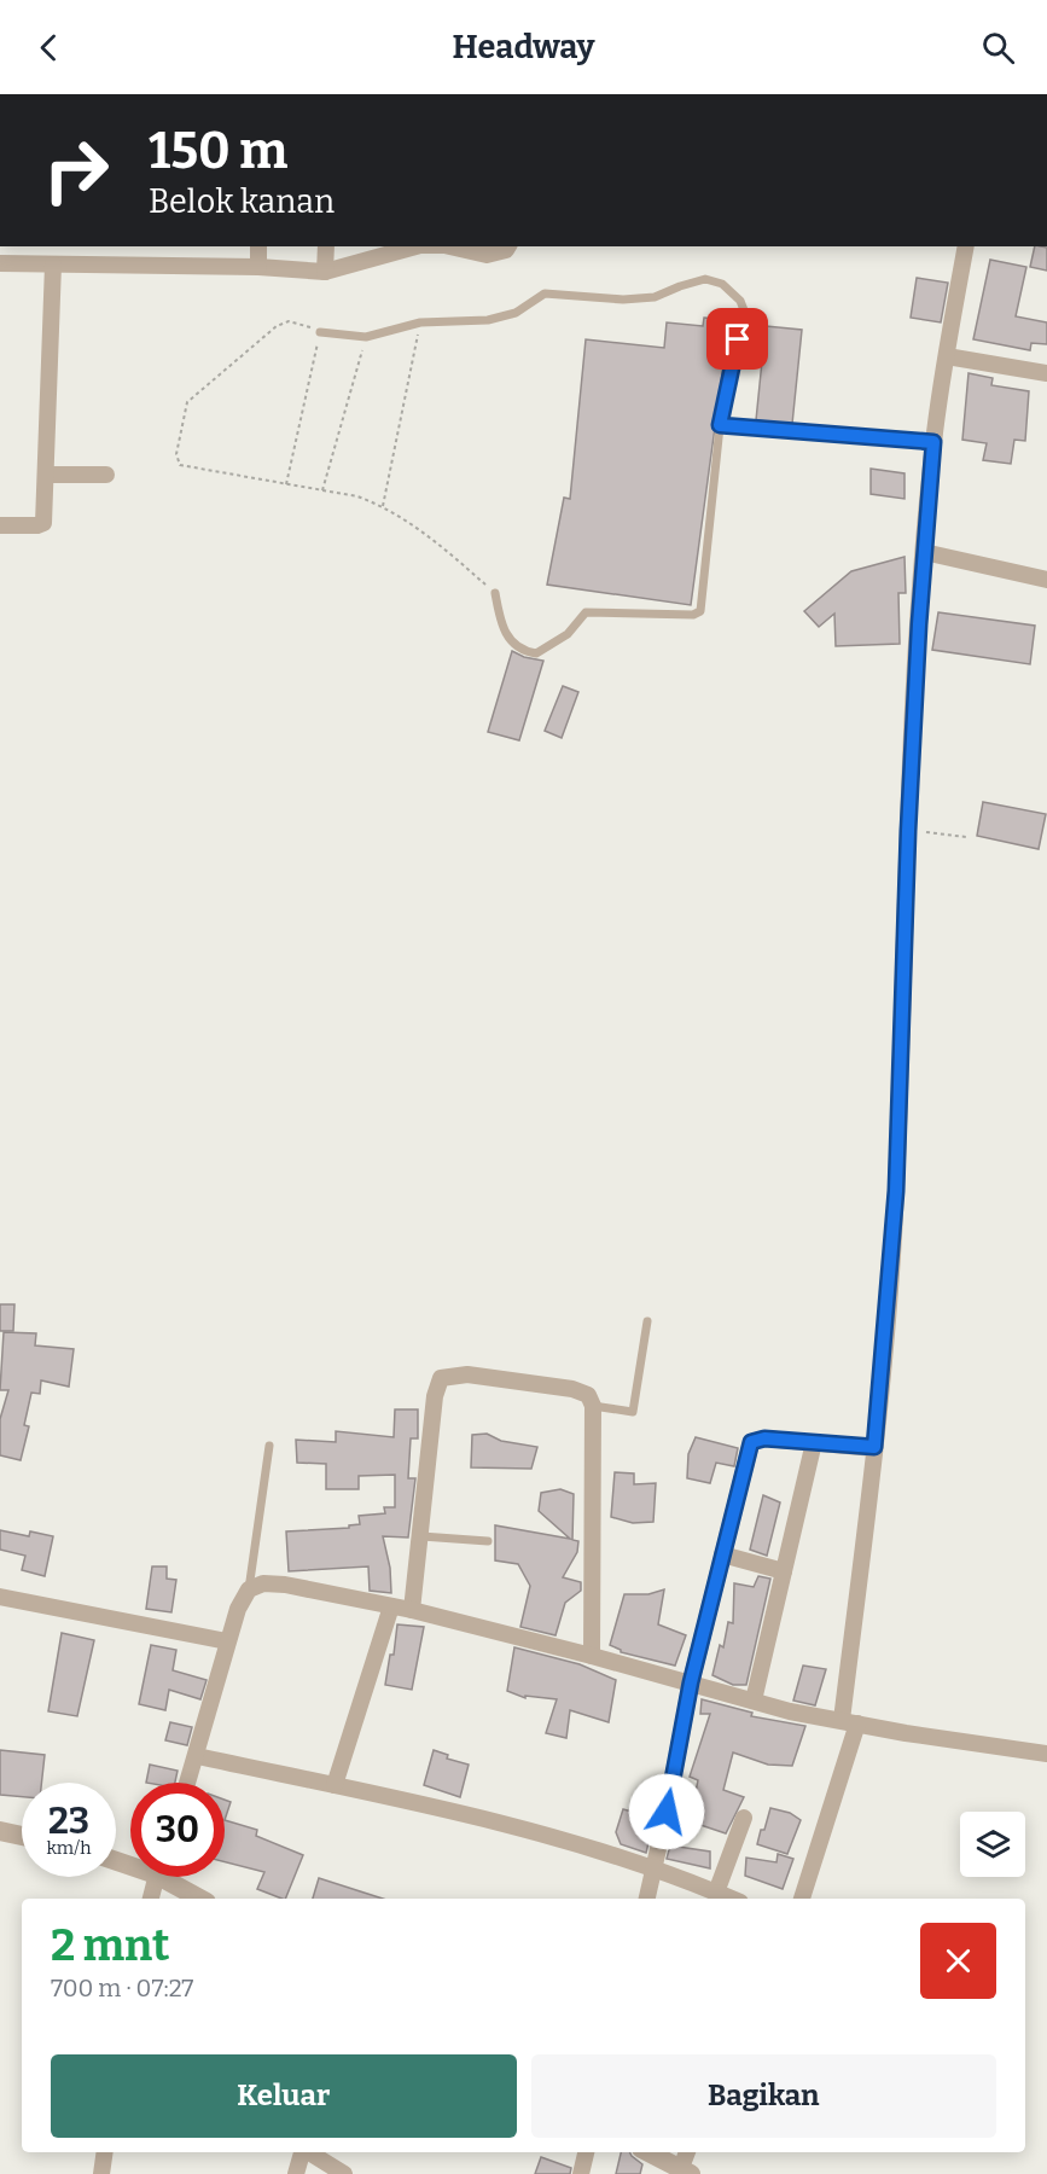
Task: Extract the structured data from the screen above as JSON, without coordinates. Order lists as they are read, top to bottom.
{
  "page": {
    "header": "Headway",
    "turn": ["150 m", "Belok kanan"],
    "speed": "23 km/h",
    "limit": "30",
    "heading": ["2 mnt", "700 m · 07:27"],
    "buttons": ["Keluar", "Bagikan"]
  }
}
